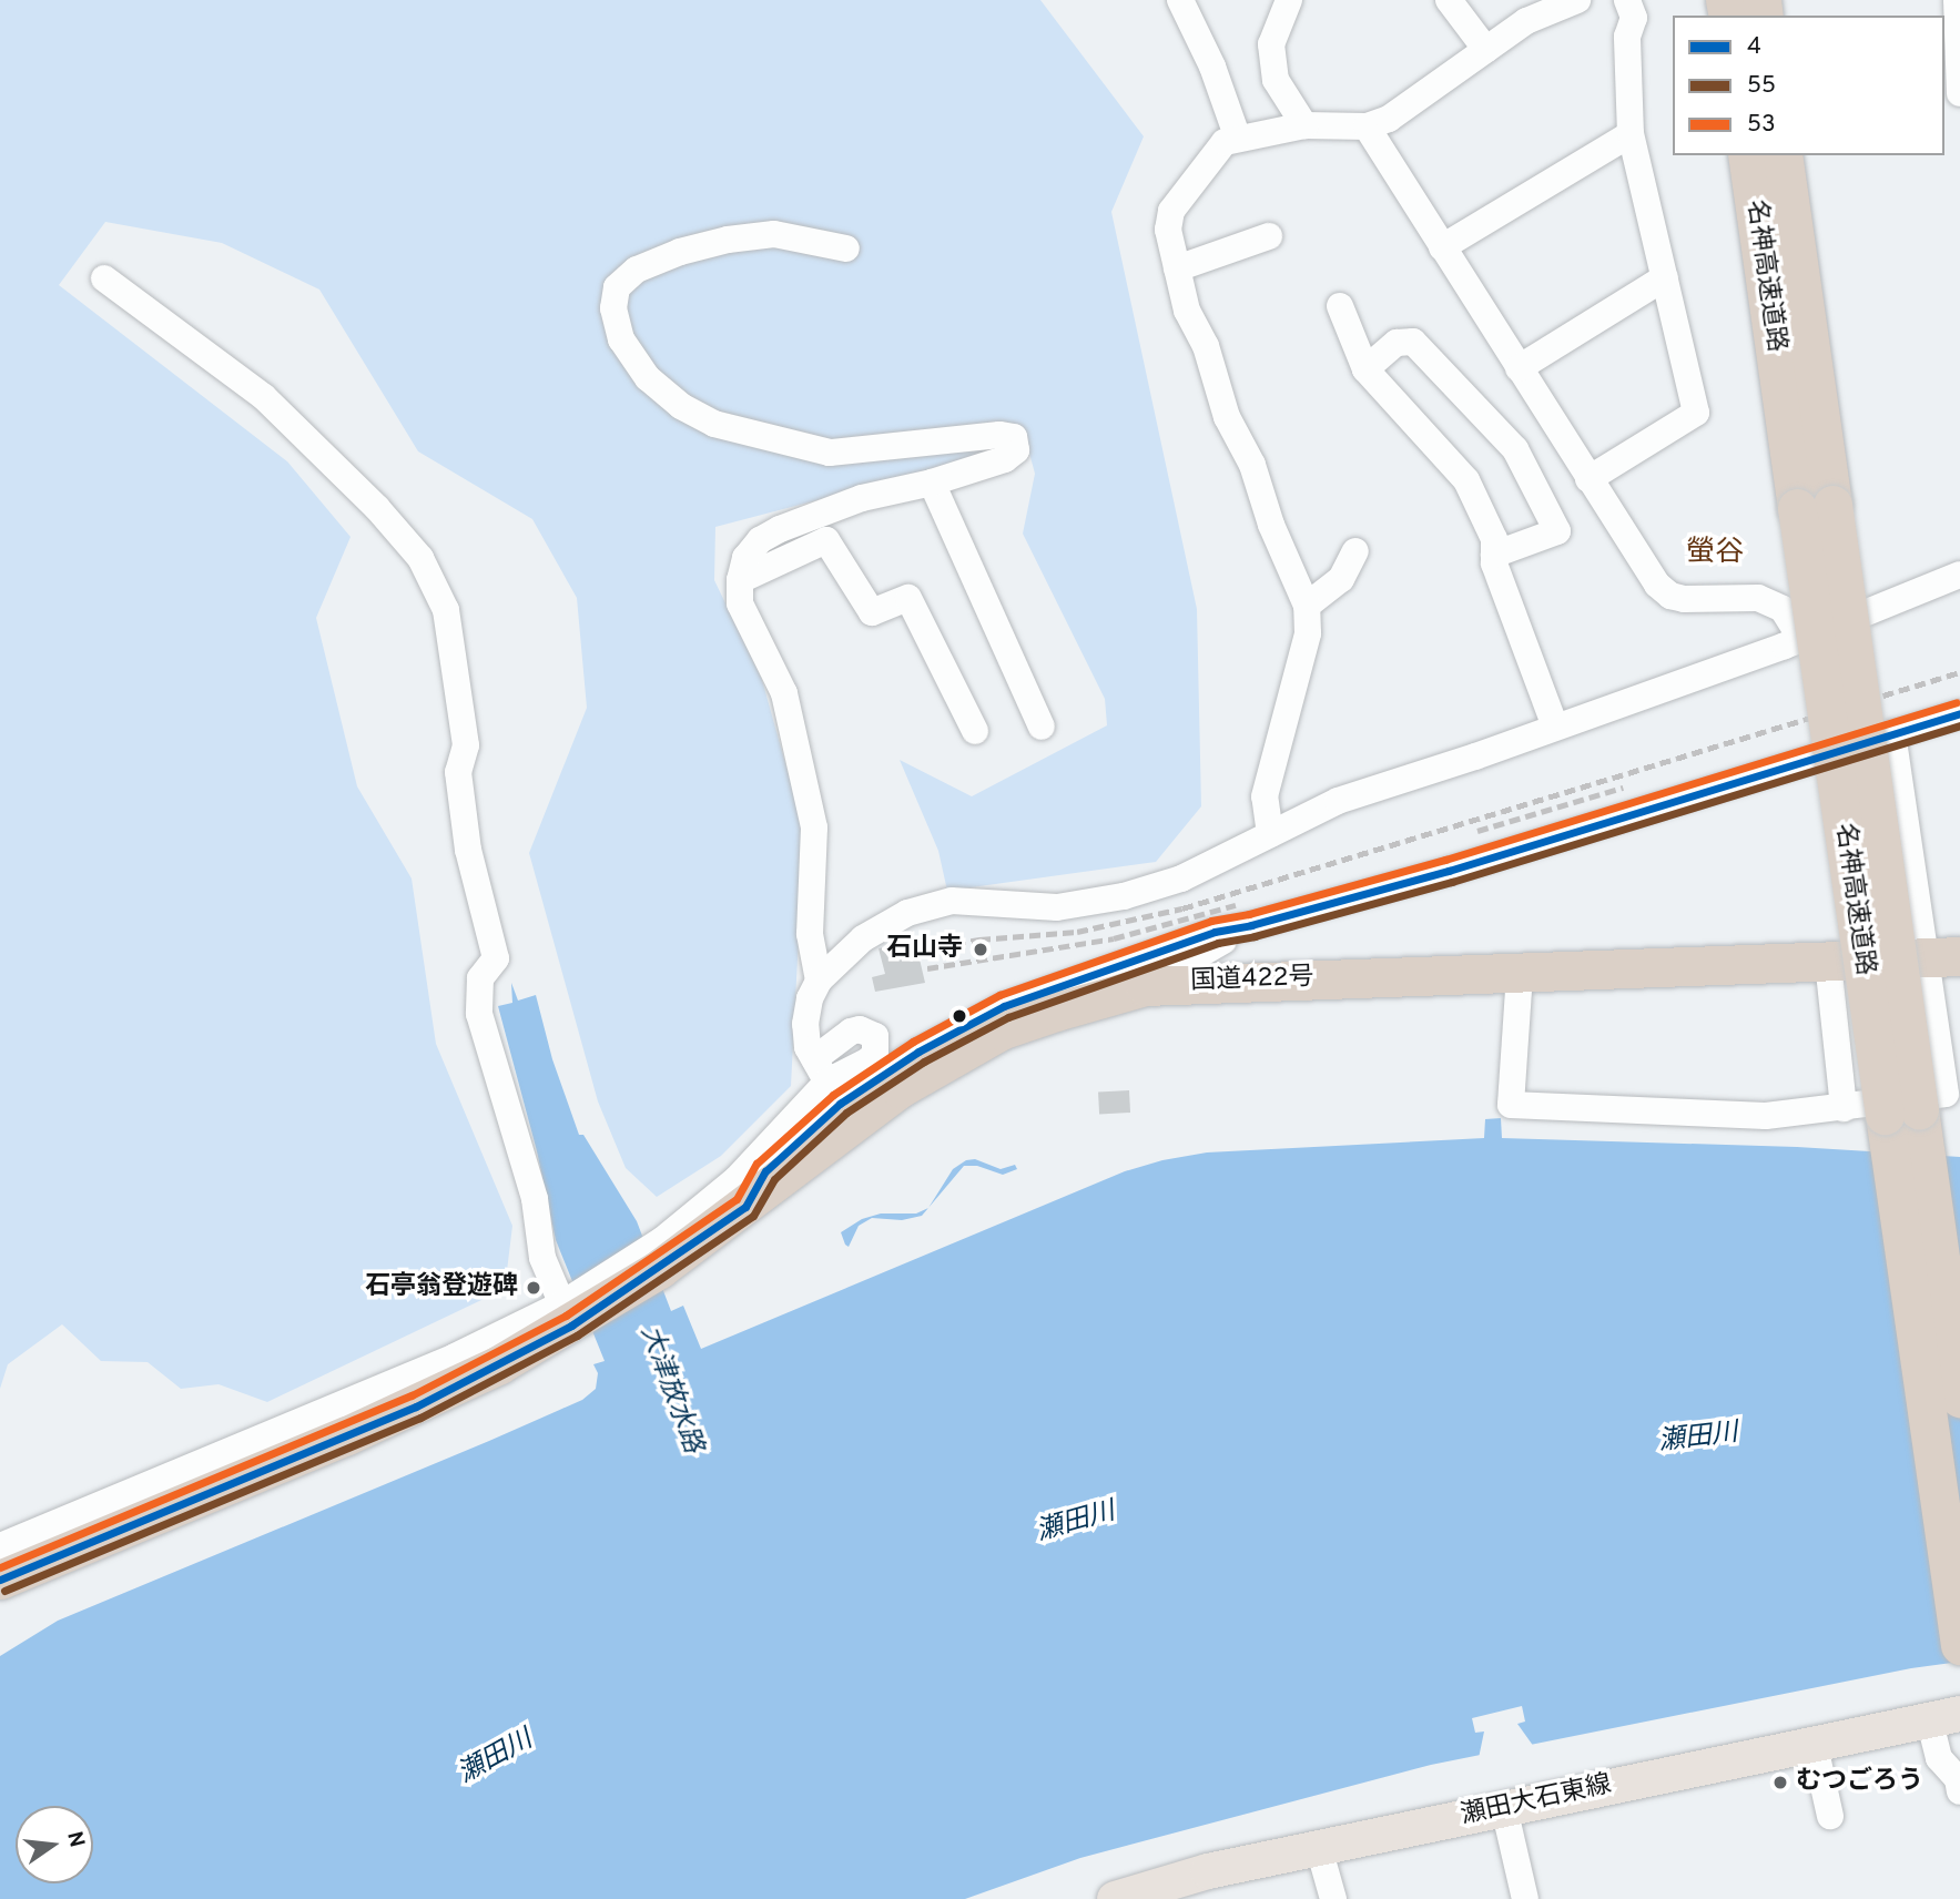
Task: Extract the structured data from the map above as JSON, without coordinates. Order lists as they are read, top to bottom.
{
  "streets": {
    "highway": ["名神高速道路", "国道422号"],
    "main road": ["瀬田大石東線"]
  },
  "districts": ["螢谷"],
  "water": ["大津放水路", "瀬田川"],
  "places": ["石山寺", "石亭翁登遊碑", "むつごろう"],
  "lines": ["transit line 53", "transit line 4", "transit line 55"],
  "legend": ["4", "55", "53"],
  "north": "right"
}
